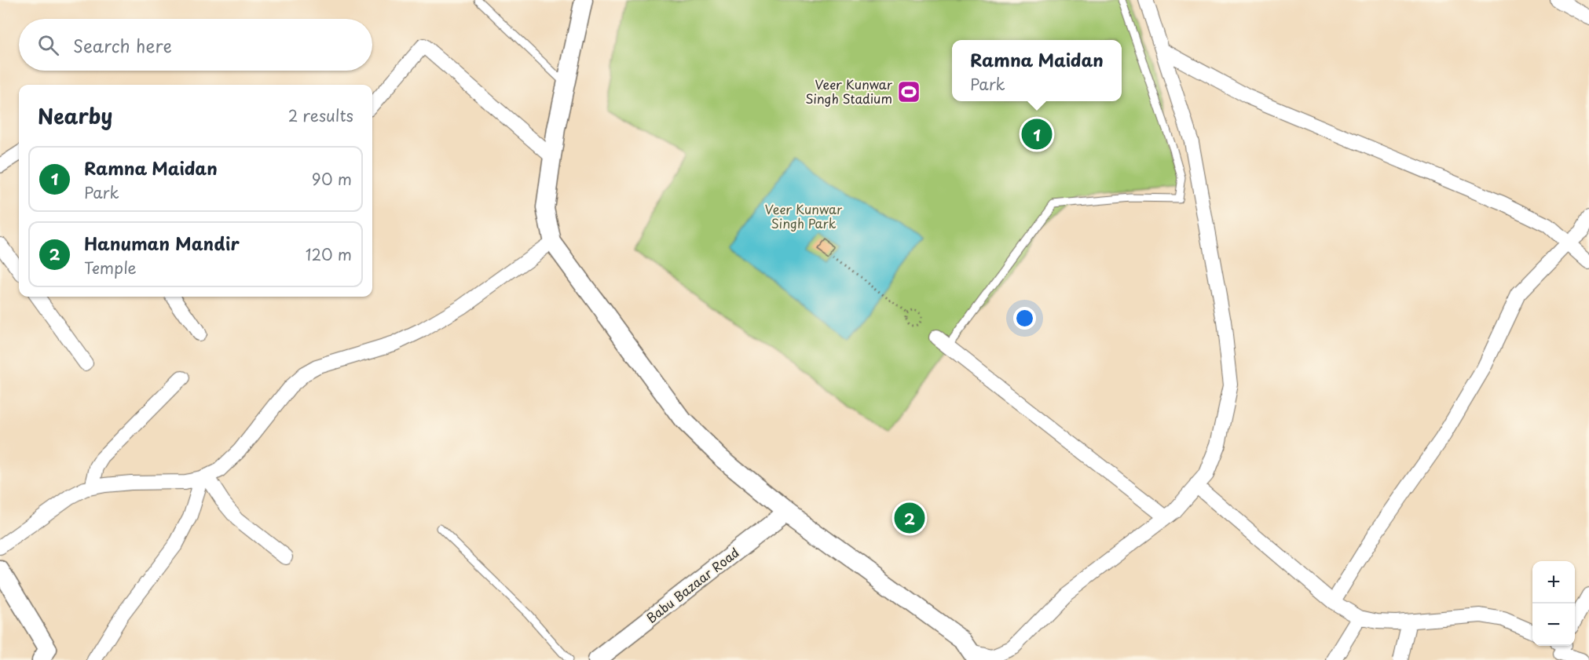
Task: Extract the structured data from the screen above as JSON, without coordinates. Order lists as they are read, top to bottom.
{
  "streets": {
    "street": ["Babu Bazaar Road"]
  },
  "parks": ["Veer Kunwar Singh Park"],
  "places": {
    "sports": ["Veer Kunwar Singh Stadium"]
  },
  "page": {
    "search": "Search here",
    "popup": ["Ramna Maidan", "Park"],
    "heading": ["Nearby", "2 results"],
    "pins": ["1", "2"],
    "list": [
      {
        "mark": "1",
        "name": "Ramna Maidan",
        "note": "Park",
        "value": "90 m"
      },
      {
        "mark": "2",
        "name": "Hanuman Mandir",
        "note": "Temple",
        "value": "120 m"
      }
    ],
    "map_buttons": ["+", "−"]
  }
}
